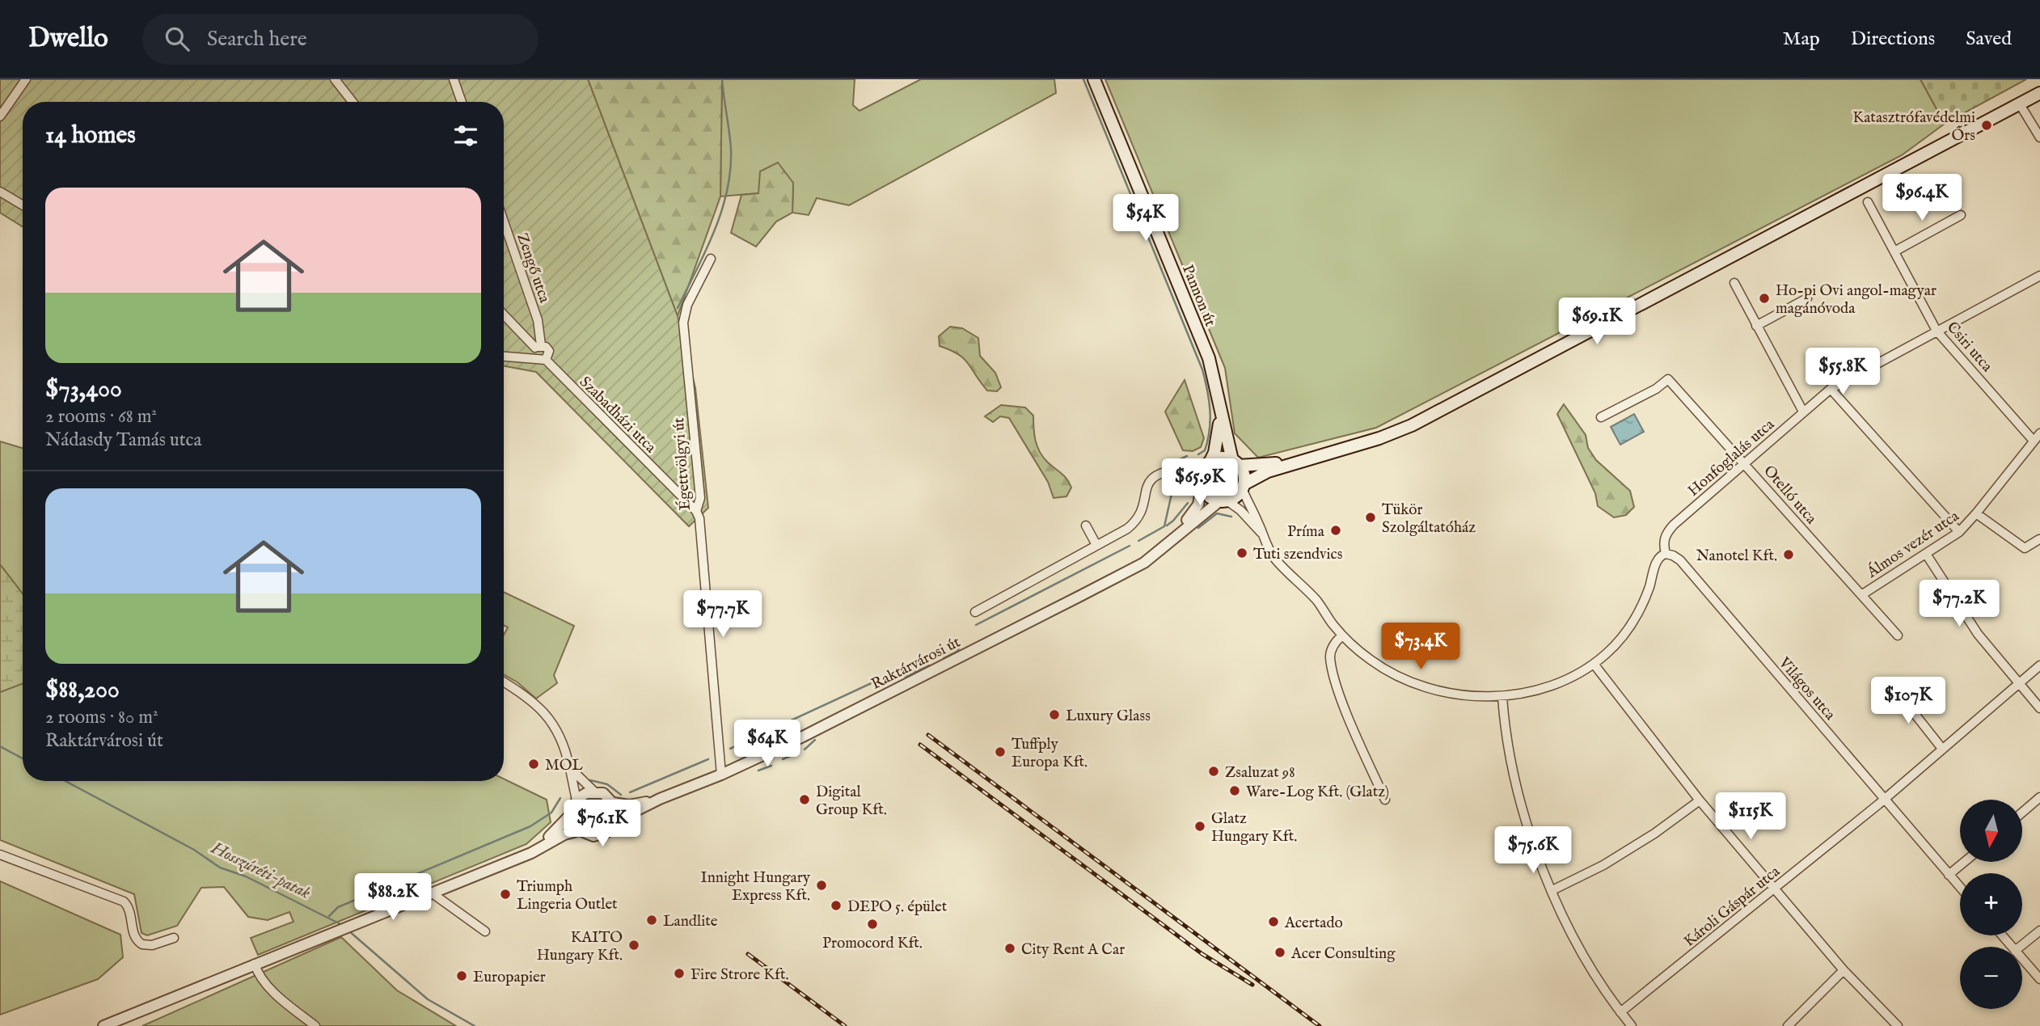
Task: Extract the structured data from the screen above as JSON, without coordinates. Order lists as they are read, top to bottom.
{
  "streets": {
    "main road": ["Pannon út", "Raktárvárosi út"],
    "street": [
      "Zengő utca",
      "Csiri utca",
      "Szabadházi utca",
      "Honfoglalás utca",
      "Égettvölgyi út",
      "Otelló utca",
      "Álmos vezér utca",
      "Világos utca",
      "Károli Gáspár utca"
    ]
  },
  "crossings": [
    ["Pannon út", "Raktárvárosi út"],
    ["Csiri utca", "Honfoglalás utca"],
    ["Csiri utca", "Álmos vezér utca"],
    ["Szabadházi utca", "Égettvölgyi út"],
    ["Honfoglalás utca", "Otelló utca"],
    ["Honfoglalás utca", "Világos utca"],
    ["Égettvölgyi út", "Raktárvárosi út"],
    ["Otelló utca", "Álmos vezér utca"],
    ["Világos utca", "Károli Gáspár utca"]
  ],
  "water": ["Hosszúréti-patak"],
  "places": [
    "Katasztrófavédelmi Őrs",
    "Ho-pi Ovi angol-magyar magánóvoda",
    "Tükör Szolgáltatóház",
    "Príma",
    "Tuti szendvics",
    "Nanotel Kft.",
    "Luxury Glass",
    "Tuffply Europa Kft.",
    "MOL",
    "Zsaluzat 98",
    "Ware-Log Kft. (Glatz)",
    "Digital Group Kft.",
    "Glatz Hungary Kft.",
    "Innight Hungary Express Kft.",
    "Triumph Lingeria Outlet",
    "DEPO 5. épület",
    "Landlite",
    "Acertado",
    "Promocord Kft.",
    "KAITO Hungary Kft.",
    "City Rent A Car",
    "Acer Consulting",
    "Fire Strore Kft.",
    "Europapier"
  ],
  "north": "bottom",
  "page": {
    "header": "Dwello",
    "search": "Search here",
    "nav": ["Map", "Directions", "Saved"],
    "heading": "14 homes",
    "list": [
      {
        "name": "$73,400",
        "note": "2 rooms · 68 m² · Nádasdy Tamás utca"
      },
      {
        "name": "$88,200",
        "note": "2 rooms · 80 m² · Raktárvárosi út"
      }
    ],
    "price": [
      "$96.4K",
      "$54K",
      "$69.1K",
      "$55.8K",
      "$65.9K",
      "$77.2K",
      "$77.7K",
      "$73.4K",
      "$107K",
      "$64K",
      "$115K",
      "$76.1K",
      "$75.6K",
      "$88.2K"
    ],
    "map_buttons": ["+", "−"]
  }
}
